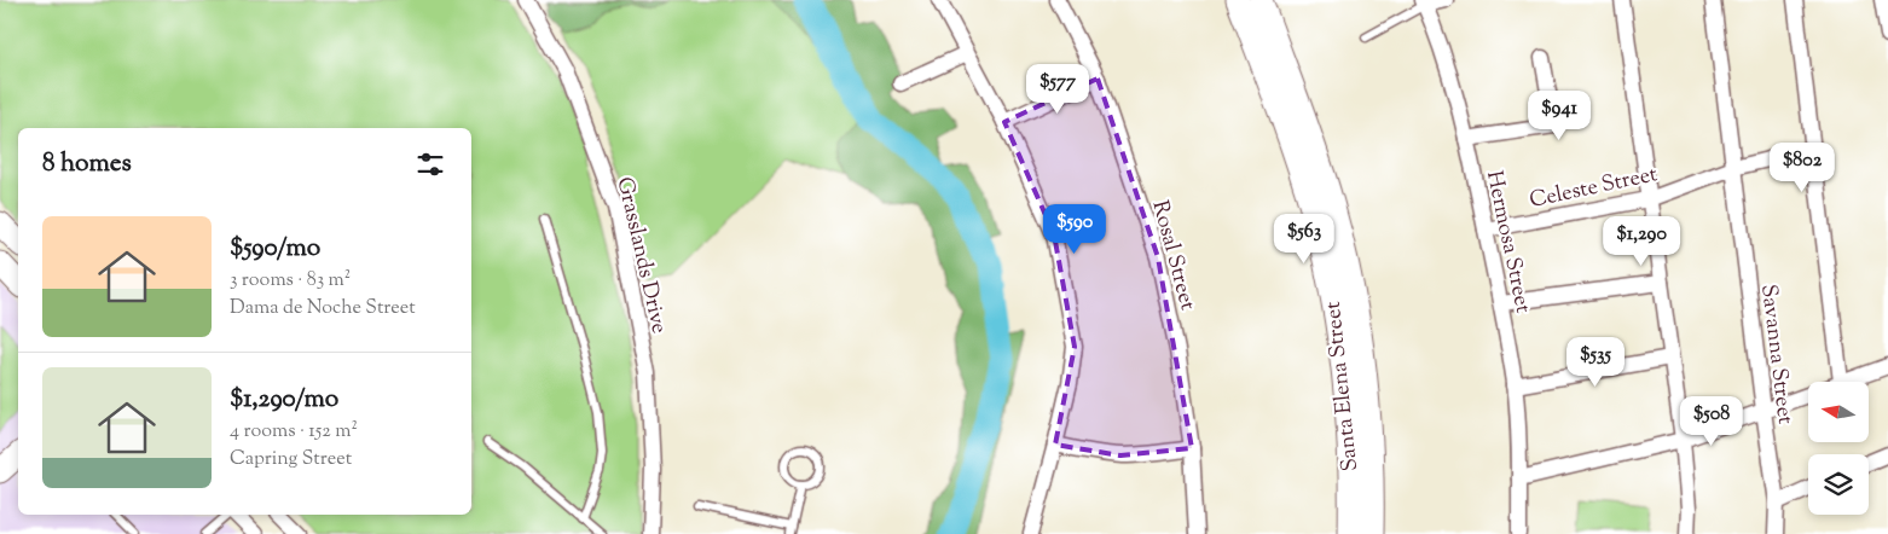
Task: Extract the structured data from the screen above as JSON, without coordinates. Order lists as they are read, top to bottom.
{
  "streets": {
    "street": [
      "Celeste Street",
      "Hermosa Street",
      "Grasslands Drive",
      "Rosal Street",
      "Savanna Street",
      "Santa Elena Street"
    ]
  },
  "crossings": [
    ["Celeste Street", "Hermosa Street"],
    ["Celeste Street", "Savanna Street"]
  ],
  "north": "left",
  "page": {
    "price": [
      "$577",
      "$941",
      "$802",
      "$590",
      "$563",
      "$1,290",
      "$535",
      "$508"
    ],
    "heading": "8 homes",
    "list": [
      {
        "name": "$590/mo",
        "note": "3 rooms · 83 m² · Dama de Noche Street"
      },
      {
        "name": "$1,290/mo",
        "note": "4 rooms · 152 m² · Capring Street"
      }
    ]
  }
}
